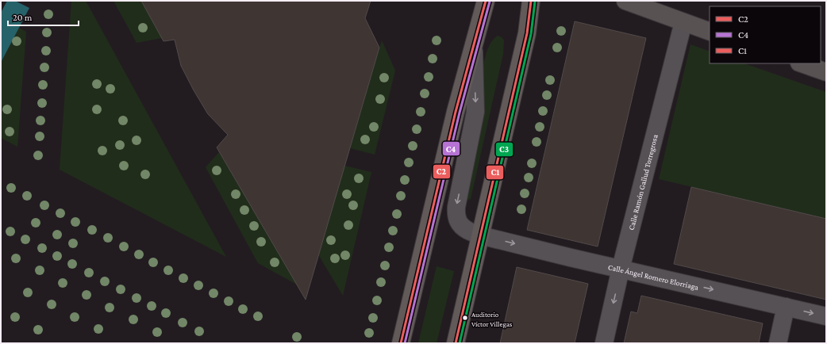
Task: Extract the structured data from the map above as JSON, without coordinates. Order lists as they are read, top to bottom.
{
  "streets": {
    "street": ["Calle Ramón Gallud Torregrosa", "Calle Ángel Romero Elorriaga"]
  },
  "crossings": [
    ["Calle Ramón Gallud Torregrosa", "Calle Ángel Romero Elorriaga"]
  ],
  "places": ["Auditorio Víctor Villegas"],
  "lines": [
    "transit line C2",
    "transit line C1",
    "transit line C4",
    "transit line C3"
  ],
  "legend": ["C2", "C4", "C1"],
  "scale_bar": "20 m"
}
